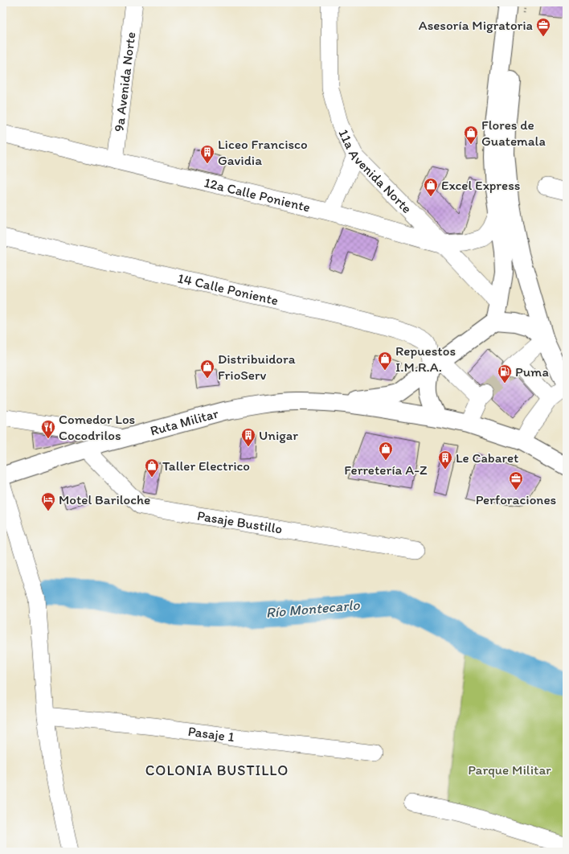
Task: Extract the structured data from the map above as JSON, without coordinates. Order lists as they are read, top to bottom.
{
  "streets": {
    "main road": ["Ruta Militar"],
    "street": [
      "9a Avenida Norte",
      "11a Avenida Norte",
      "12a Calle Poniente",
      "14 Calle Poniente",
      "Pasaje Bustillo",
      "Pasaje 1"
    ]
  },
  "crossings": [
    ["9a Avenida Norte", "12a Calle Poniente"],
    ["11a Avenida Norte", "12a Calle Poniente"],
    ["11a Avenida Norte", "Ruta Militar"],
    ["14 Calle Poniente", "Ruta Militar"],
    ["Ruta Militar", "Pasaje Bustillo"]
  ],
  "districts": ["COLONIA BUSTILLO"],
  "water": ["Río Montecarlo"],
  "parks": ["Parque Militar"],
  "places": {
    "office": ["Asesoría Migratoria", "Perforaciones"],
    "shop": [
      "Flores de Guatemala",
      "Excel Express",
      "Repuestos I.M.R.A.",
      "Distribuidora FrioServ",
      "Ferretería A-Z",
      "Taller Electrico"
    ],
    "building": ["Liceo Francisco Gavidia", "Unigar", "Le Cabaret"],
    "fuel station": ["Puma"],
    "restaurant": ["Comedor Los Cocodrilos"],
    "hotel": ["Motel Bariloche"]
  }
}
